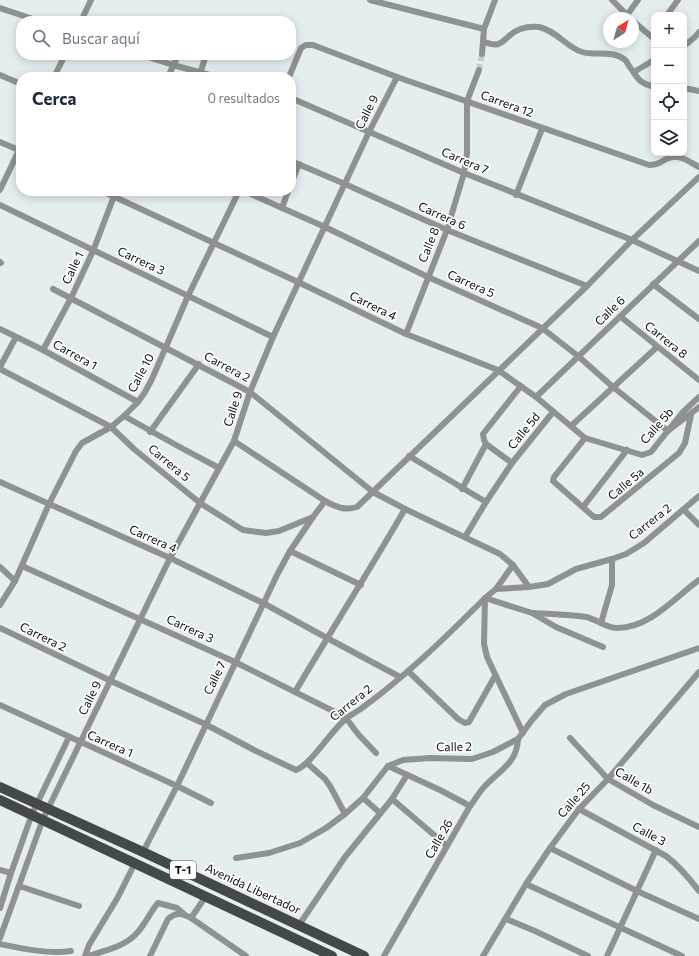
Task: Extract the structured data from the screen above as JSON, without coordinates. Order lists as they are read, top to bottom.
{
  "streets": {
    "main road": ["T-1", "Avenida Libertador"],
    "street": [
      "Carrera 12",
      "Calle 9",
      "Carrera 7",
      "Carrera 6",
      "Calle 8",
      "Carrera 3",
      "Calle 1",
      "Carrera 5",
      "Carrera 4",
      "Calle 6",
      "Carrera 8",
      "Carrera 1",
      "Carrera 2",
      "Calle 10",
      "Calle 5b",
      "Calle 5d",
      "Calle 5a",
      "Calle 7",
      "Calle 2",
      "Calle 1b",
      "Calle 25",
      "Calle 3",
      "Calle 26"
    ]
  },
  "crossings": [
    ["Carrera 12", "Calle 9"],
    ["Carrera 12", "Calle 8"],
    ["Calle 9", "Carrera 7"],
    ["Calle 9", "Carrera 6"],
    ["Calle 9", "Carrera 3"],
    ["Calle 9", "Carrera 5"],
    ["Calle 9", "Carrera 4"],
    ["Calle 9", "Carrera 1"],
    ["Calle 9", "Carrera 2"],
    ["Calle 9", "T-1"],
    ["Calle 9", "Avenida Libertador"],
    ["Carrera 7", "Calle 8"],
    ["Carrera 7", "Calle 6"],
    ["Carrera 6", "Calle 8"],
    ["Calle 8", "Carrera 5"],
    ["Calle 8", "Carrera 4"],
    ["Carrera 3", "Calle 1"],
    ["Carrera 3", "Carrera 2"],
    ["Carrera 3", "Calle 10"],
    ["Carrera 3", "Calle 7"],
    ["Calle 1", "Carrera 1"],
    ["Calle 1", "Carrera 2"],
    ["Carrera 5", "Calle 6"],
    ["Carrera 5", "Calle 10"],
    ["Carrera 5", "Calle 5b"],
    ["Carrera 5", "Calle 7"],
    ["Carrera 4", "Calle 6"],
    ["Carrera 4", "Carrera 2"],
    ["Carrera 4", "Calle 10"],
    ["Carrera 4", "Calle 5b"],
    ["Carrera 4", "Calle 5d"],
    ["Carrera 4", "Calle 5a"],
    ["Carrera 4", "Calle 7"],
    ["Calle 6", "Carrera 8"],
    ["Carrera 1", "Calle 10"],
    ["Carrera 1", "Calle 7"],
    ["Carrera 2", "Calle 10"],
    ["Carrera 2", "Calle 5d"],
    ["Carrera 2", "Calle 7"],
    ["Calle 5b", "Calle 5a"],
    ["Calle 7", "Avenida Libertador"],
    ["Calle 2", "Calle 26"],
    ["Calle 1b", "Calle 25"],
    ["Calle 25", "Calle 3"]
  ],
  "north": "top right",
  "page": {
    "map_buttons": ["+", "−"],
    "search": "Buscar aquí",
    "heading": ["Cerca", "0 resultados"]
  }
}
